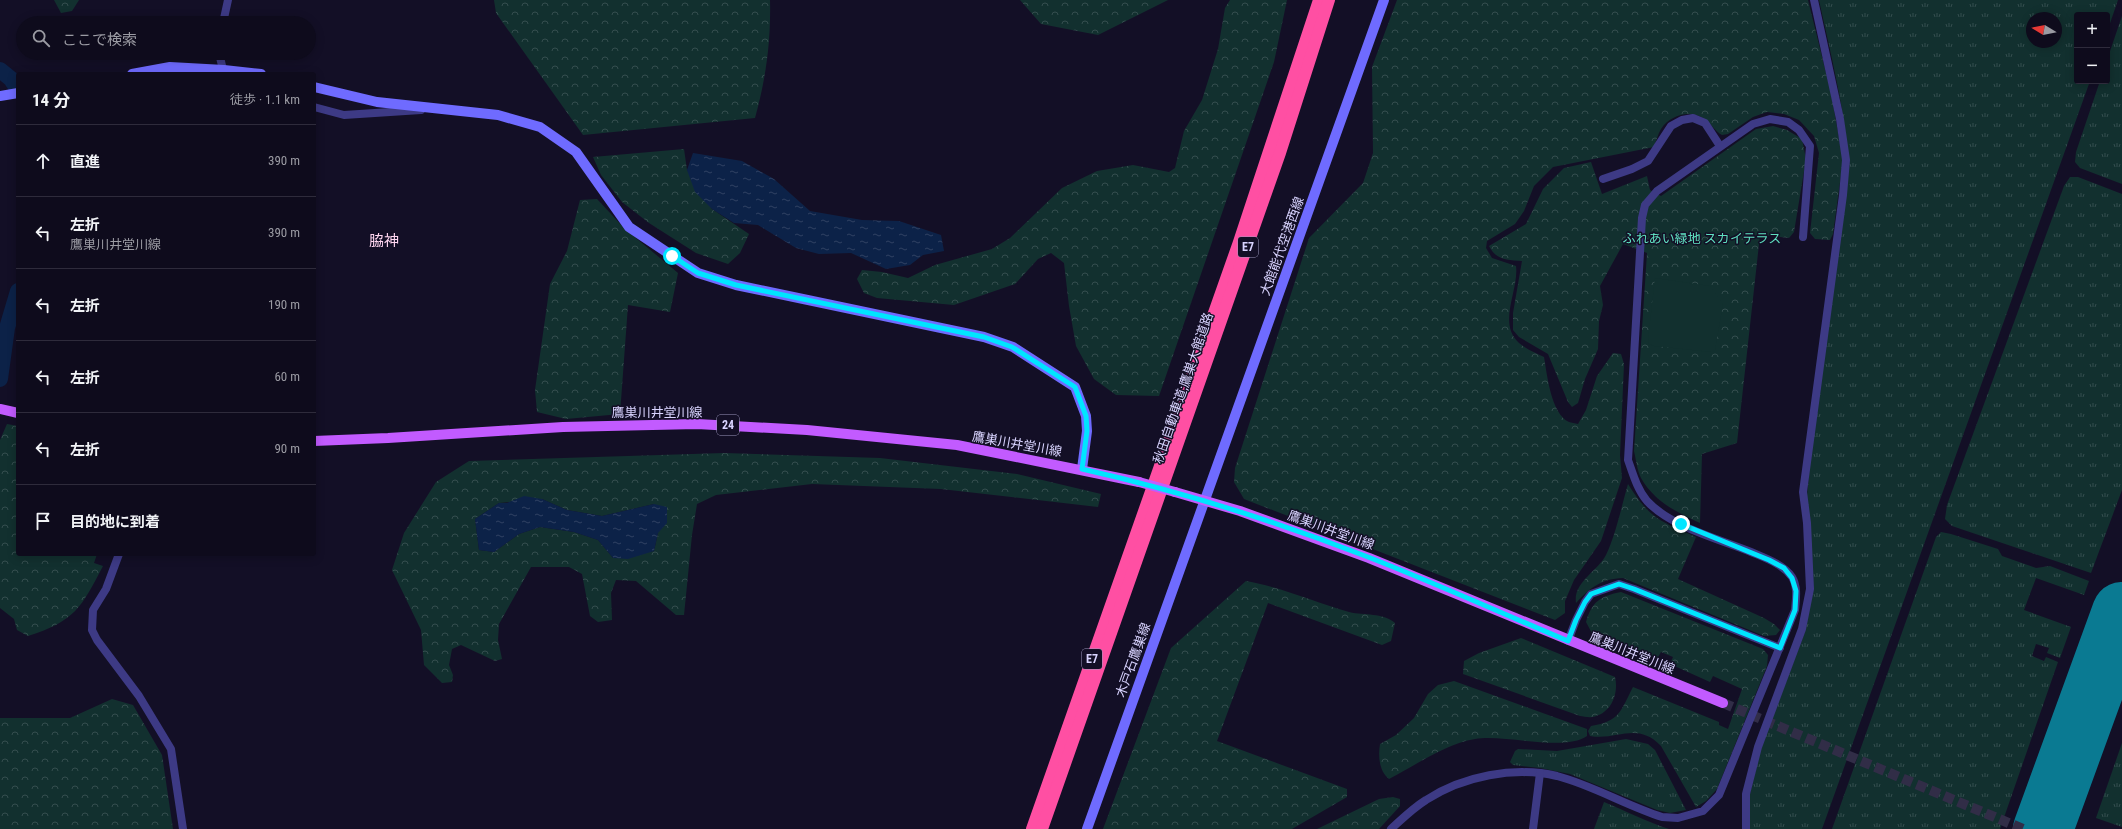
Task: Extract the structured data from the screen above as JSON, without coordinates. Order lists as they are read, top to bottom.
{
  "streets": {
    "highway": ["E7", "秋田自動車道;鷹巣大館道路"],
    "main road": ["鷹巣川井堂川線", "24"],
    "street": ["大館能代空港西線", "木戸石鷹巣線"]
  },
  "crossings": [
    ["大館能代空港西線", "鷹巣川井堂川線"],
    ["大館能代空港西線", "木戸石鷹巣線"],
    ["鷹巣川井堂川線", "木戸石鷹巣線"]
  ],
  "districts": ["脇神"],
  "parks": ["ふれあい緑地 スカイテラス"],
  "north": "left",
  "page": {
    "map_buttons": ["+", "−"],
    "search": "ここで検索",
    "heading": ["14 分", "徒歩 · 1.1 km"],
    "list": [
      ["直進", "390 m"],
      ["左折", "鷹巣川井堂川線", "390 m"],
      ["左折", "190 m"],
      ["左折", "60 m"],
      ["左折", "90 m"],
      "目的地に到着"
    ]
  }
}
